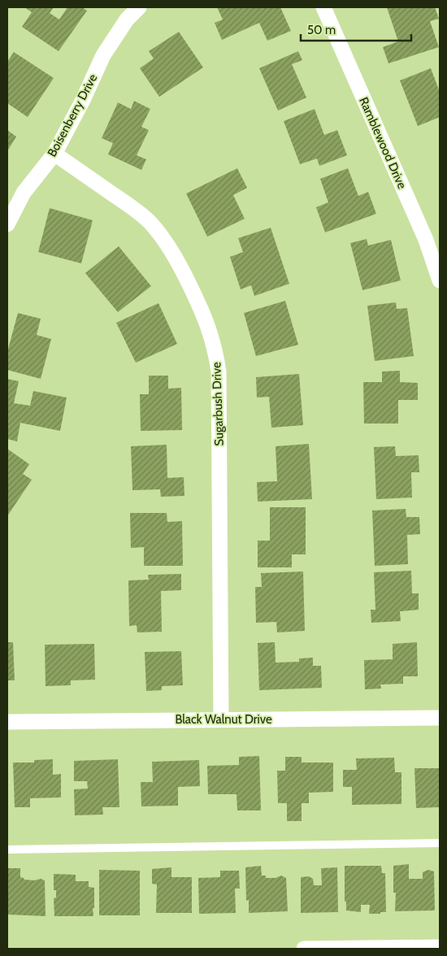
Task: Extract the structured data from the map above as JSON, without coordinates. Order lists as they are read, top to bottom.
{
  "streets": {
    "street": [
      "Boisenberry Drive",
      "Ramblewood Drive",
      "Sugarbush Drive",
      "Black Walnut Drive"
    ]
  },
  "crossings": [
    ["Boisenberry Drive", "Sugarbush Drive"],
    ["Sugarbush Drive", "Black Walnut Drive"]
  ],
  "scale_bar": "50 m"
}
